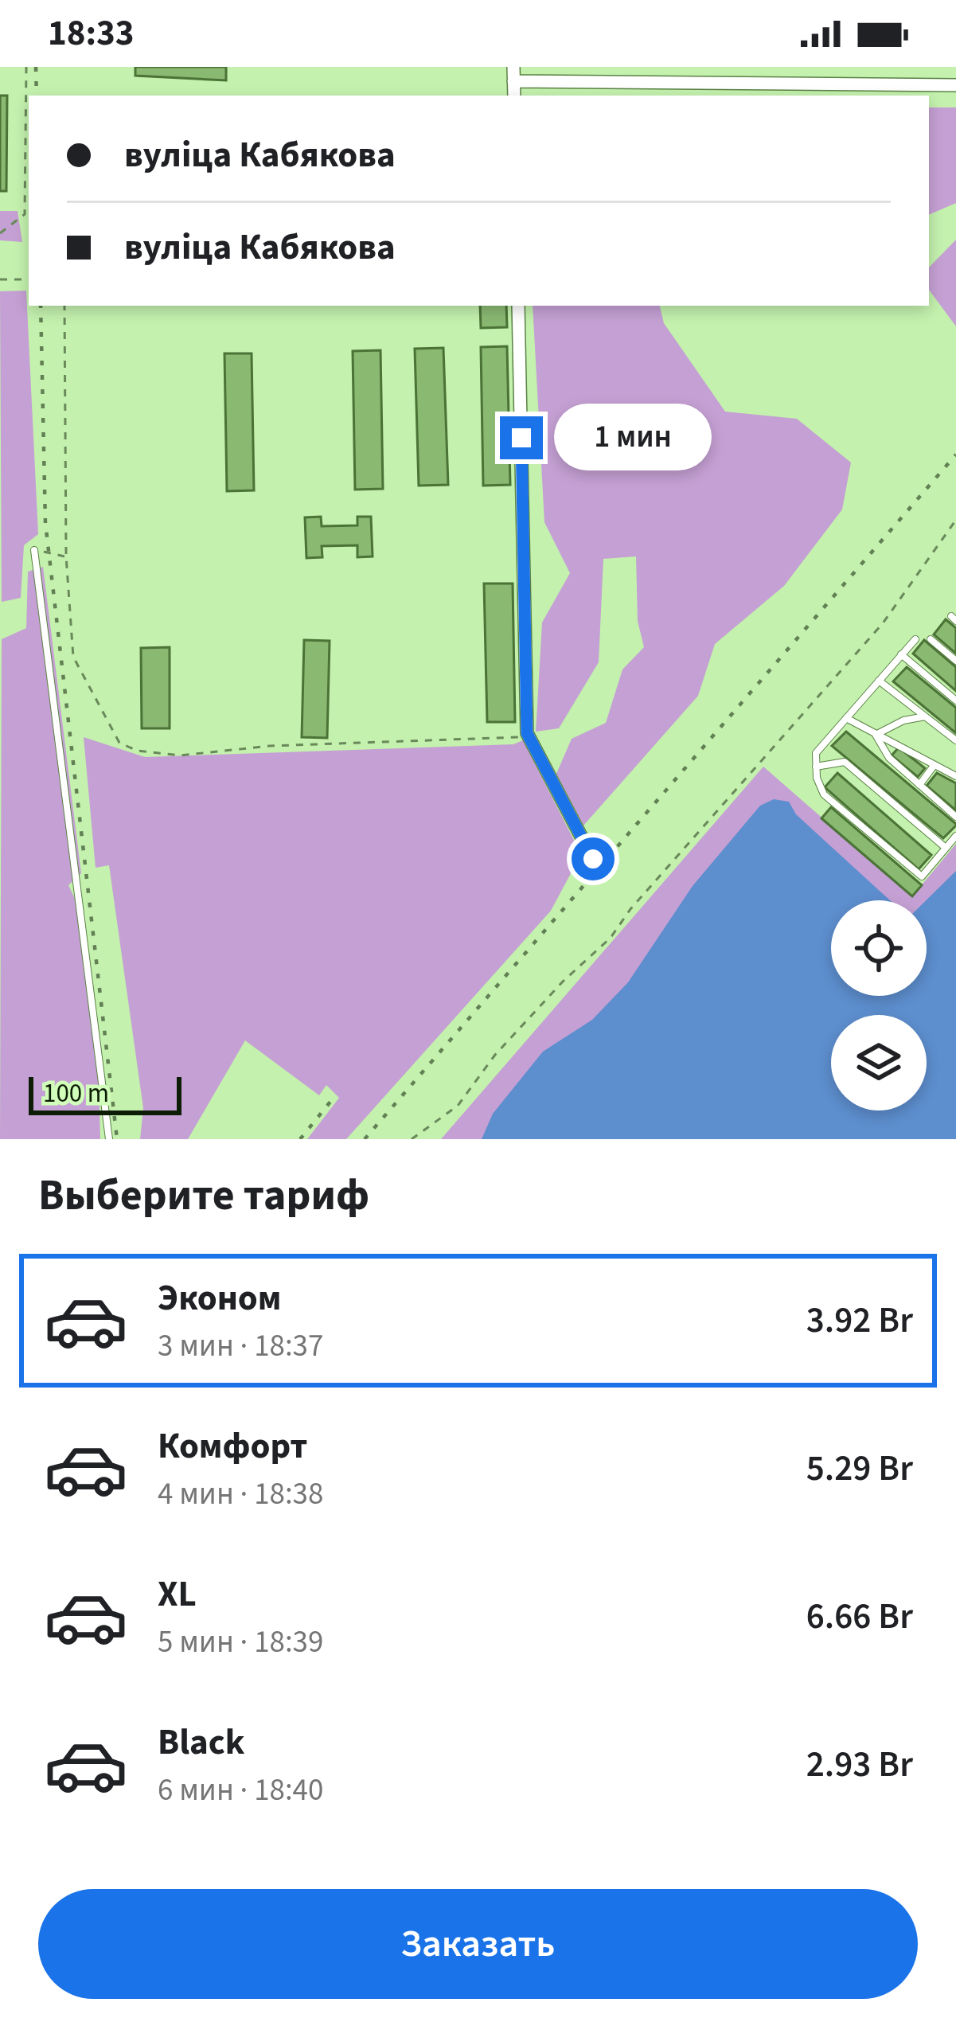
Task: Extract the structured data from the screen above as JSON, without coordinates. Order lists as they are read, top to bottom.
{
  "scale_bar": "100 m",
  "page": {
    "status": "18:33",
    "banner": ["вуліца Кабякова", "вуліца Кабякова"],
    "bubble": "1 мин",
    "scale": "100 m",
    "heading": "Выберите тариф",
    "list": [
      {
        "name": "Эконом",
        "note": "3 мин · 18:37",
        "value": "3.92 Br"
      },
      {
        "name": "Комфорт",
        "note": "4 мин · 18:38",
        "value": "5.29 Br"
      },
      {
        "name": "XL",
        "note": "5 мин · 18:39",
        "value": "6.66 Br"
      },
      {
        "name": "Black",
        "note": "6 мин · 18:40",
        "value": "2.93 Br"
      }
    ],
    "buttons": "Заказать"
  }
}
